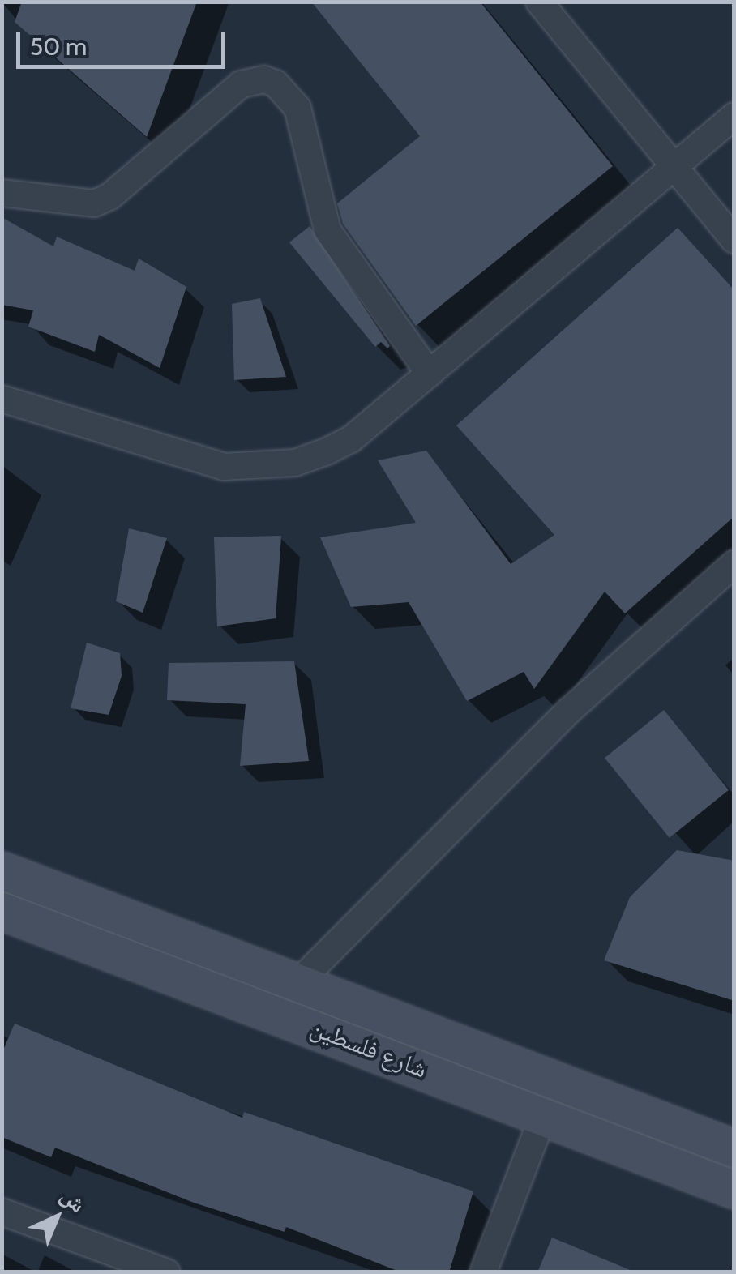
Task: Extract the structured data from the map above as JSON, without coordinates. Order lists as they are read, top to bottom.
{
  "streets": {
    "street": ["شارع فلسطين"]
  },
  "scale_bar": "50 m",
  "north": "top right"
}
